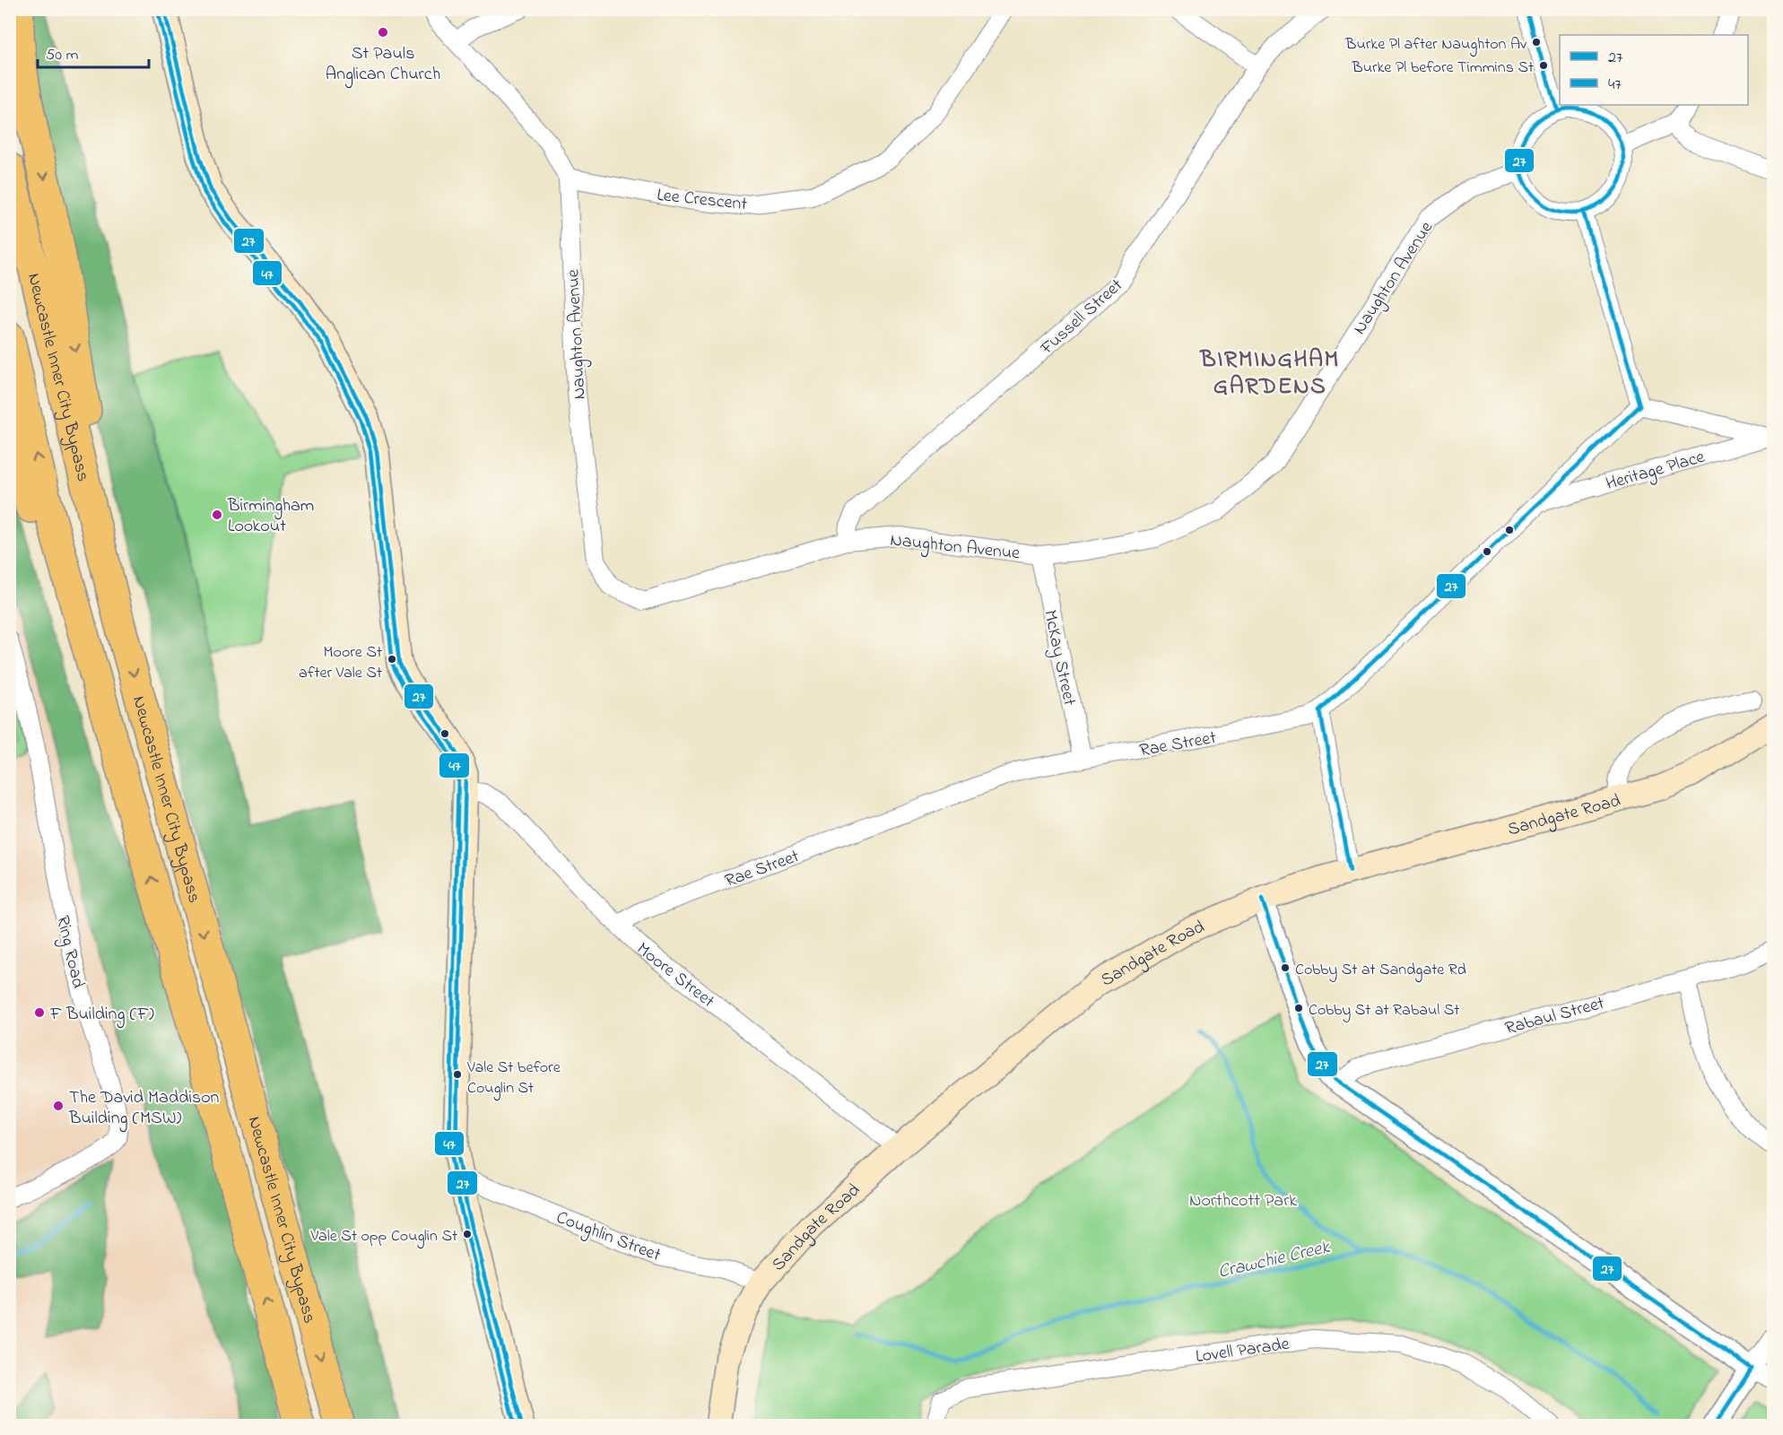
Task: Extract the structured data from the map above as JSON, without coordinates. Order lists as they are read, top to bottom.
{
  "streets": {
    "highway": ["Newcastle Inner City Bypass"],
    "main road": ["Sandgate Road"],
    "street": [
      "Lee Crescent",
      "Naughton Avenue",
      "Fussell Street",
      "Heritage Place",
      "McKay Street",
      "Rae Street",
      "Ring Road",
      "Moore Street",
      "Rabaul Street",
      "Coughlin Street",
      "Lovell Parade"
    ]
  },
  "crossings": [
    ["Lee Crescent", "Naughton Avenue"],
    ["Naughton Avenue", "Fussell Street"],
    ["Naughton Avenue", "McKay Street"],
    ["Heritage Place", "Rae Street"],
    ["McKay Street", "Rae Street"],
    ["Rae Street", "Moore Street"],
    ["Sandgate Road", "Moore Street"],
    ["Sandgate Road", "Coughlin Street"]
  ],
  "districts": ["BIRMINGHAM GARDENS"],
  "water": ["Crawchie Creek"],
  "parks": ["Northcott Park"],
  "places": [
    "St Pauls Anglican Church",
    "Burke Pl after Naughton Av",
    "Burke Pl before Timmins St",
    "Birmingham Lookout",
    "Moore St after Vale St",
    "Cobby St at Sandgate Rd",
    "Cobby St at Rabaul St",
    "F Building (F)",
    "Vale St before Couglin St",
    "The David Maddison Building (MSW)",
    "Vale St opp Couglin St"
  ],
  "lines": ["transit line 27", "transit line 47"],
  "legend": ["27", "47"],
  "scale_bar": "50 m"
}
